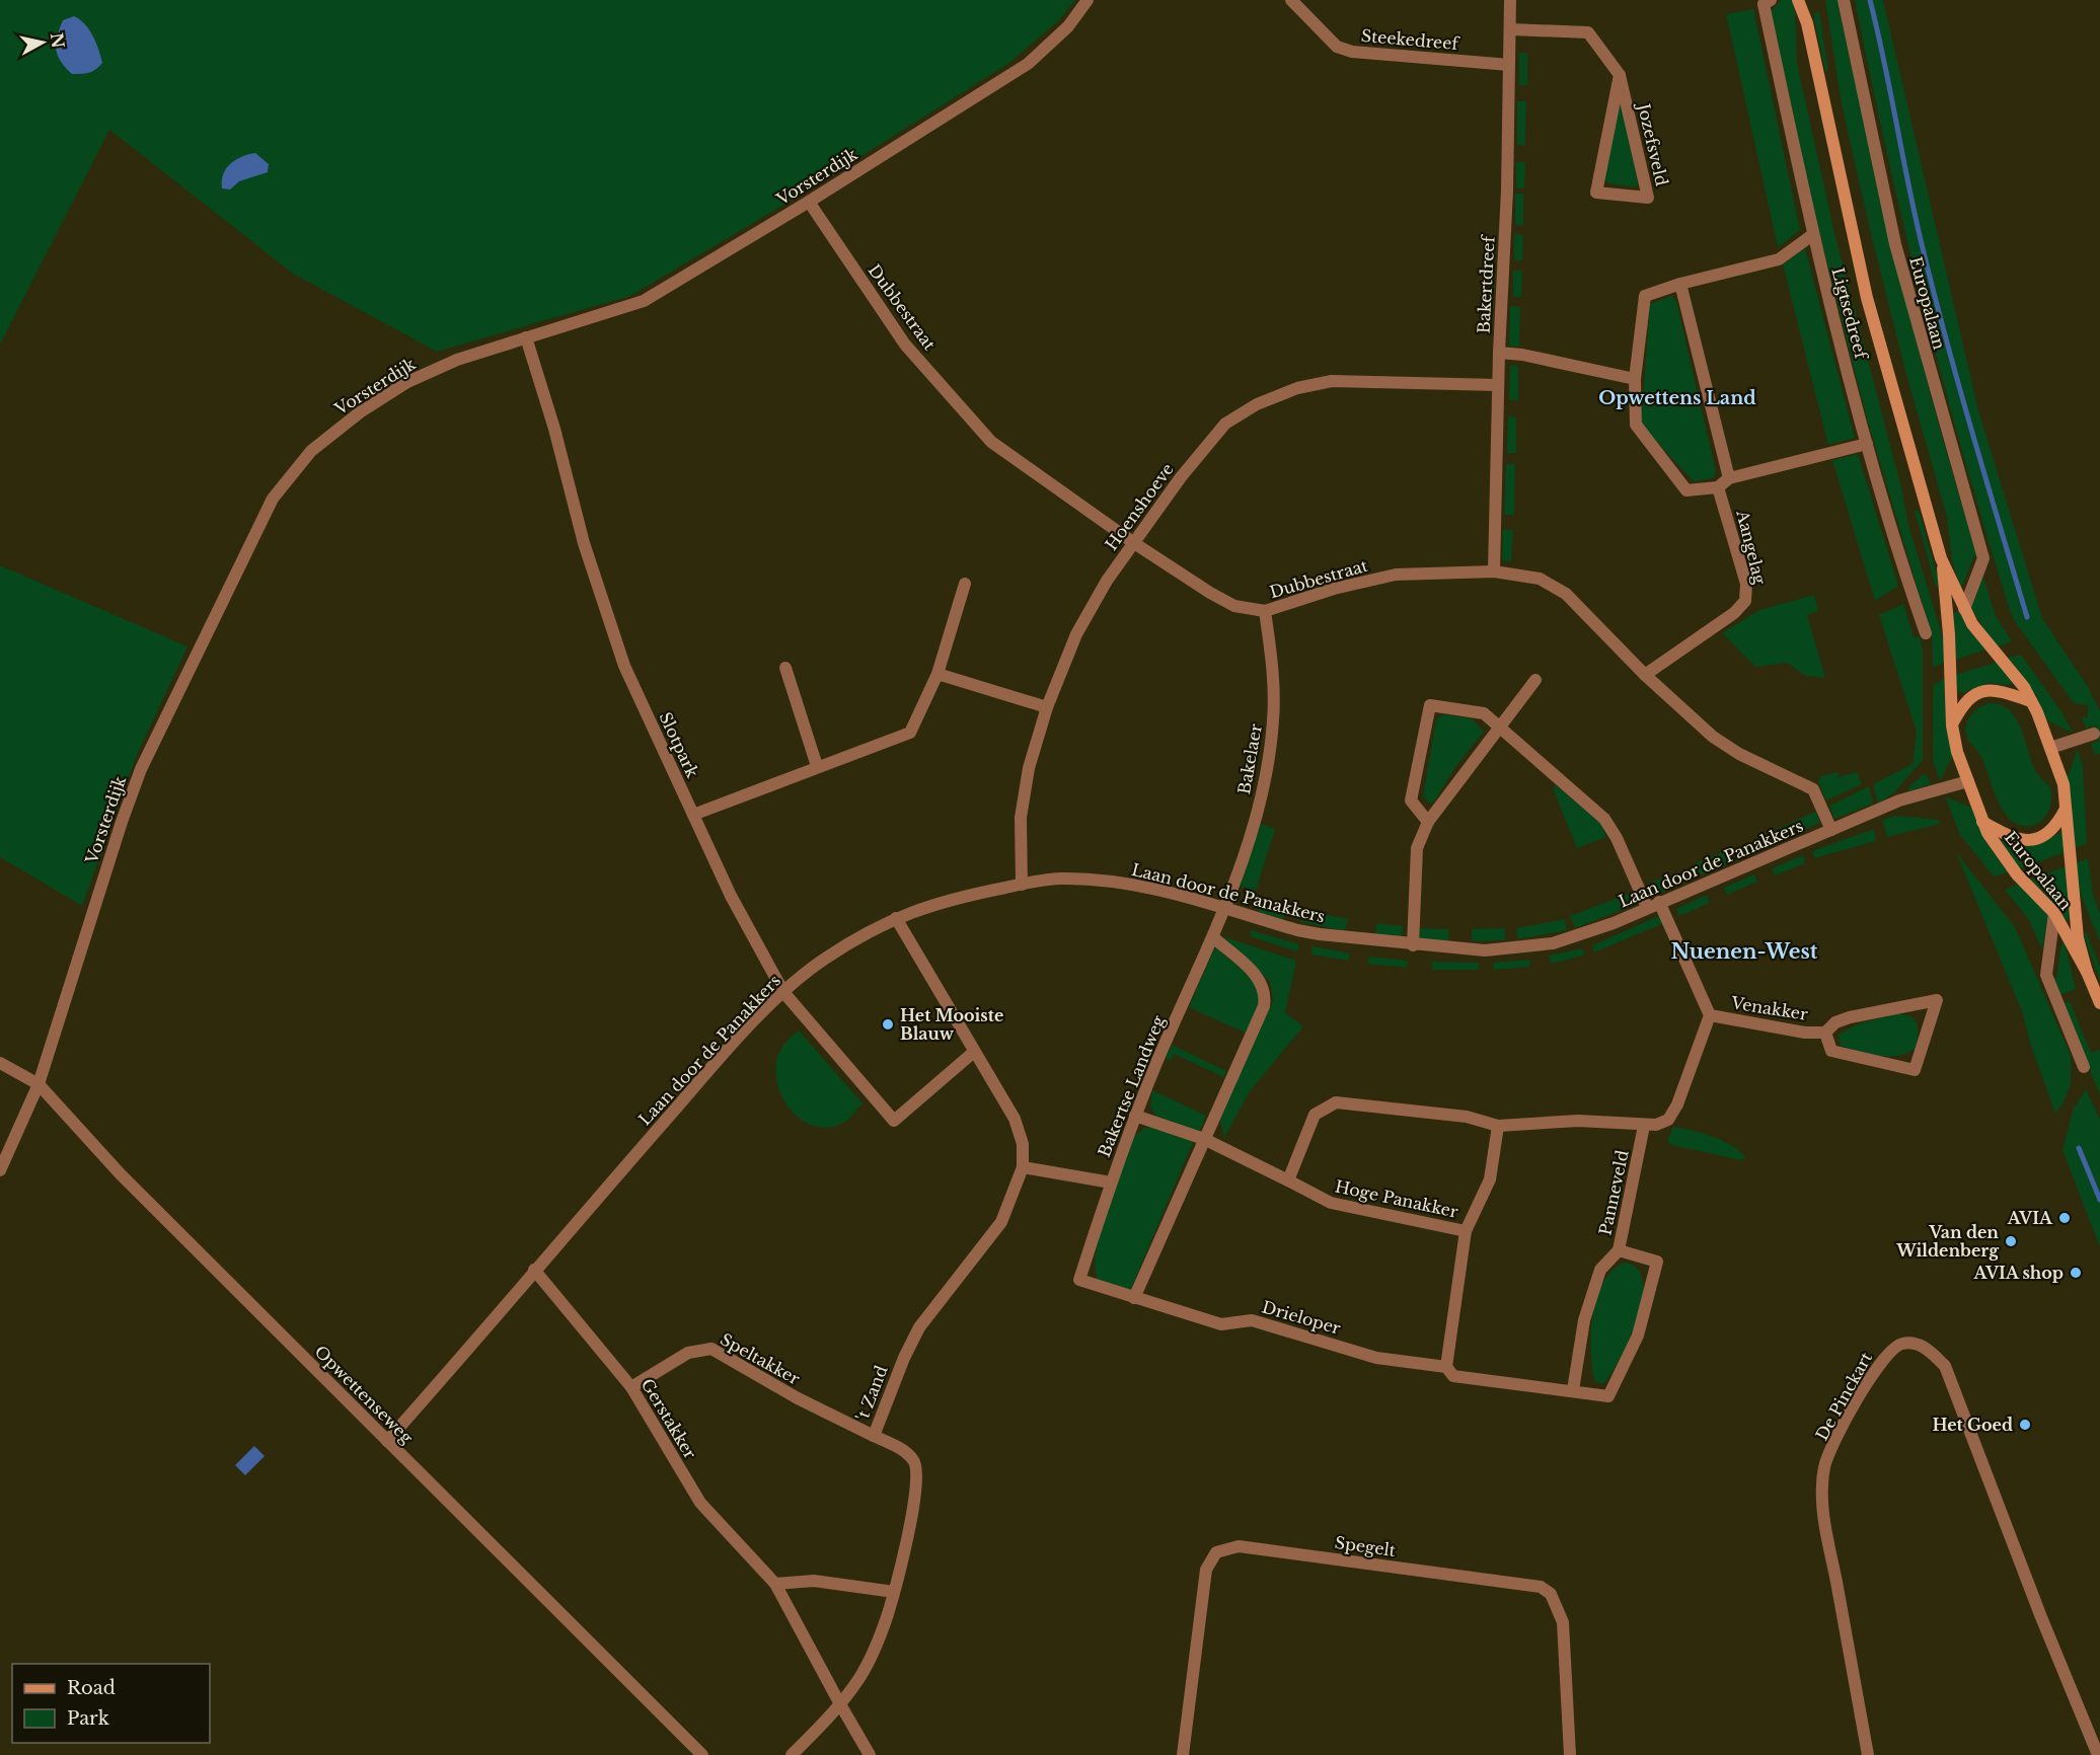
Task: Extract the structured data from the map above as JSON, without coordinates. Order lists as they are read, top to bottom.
{
  "streets": {
    "main road": ["Europalaan"],
    "street": [
      "Steekedreef",
      "Jozefsveld",
      "Vorsterdijk",
      "Bakertdreef",
      "Dubbestraat",
      "Ligtsedreef",
      "Hoenshoeve",
      "Aangelag",
      "Slotpark",
      "Bakelaer",
      "Laan door de Panakkers",
      "Venakker",
      "Bakertse Landweg",
      "Panneveld",
      "Hoge Panakker",
      "Drieloper",
      "Speltakker",
      "'t Zand",
      "Opwettenseweg",
      "De Pinckart",
      "Gerstakker",
      "Spegelt"
    ]
  },
  "crossings": [
    ["Steekedreef", "Bakertdreef"],
    ["Jozefsveld", "Bakertdreef"],
    ["Vorsterdijk", "Dubbestraat"],
    ["Vorsterdijk", "Slotpark"],
    ["Vorsterdijk", "Opwettenseweg"],
    ["Bakertdreef", "Dubbestraat"],
    ["Bakertdreef", "Hoenshoeve"],
    ["Europalaan", "Laan door de Panakkers"],
    ["Dubbestraat", "Hoenshoeve"],
    ["Dubbestraat", "Aangelag"],
    ["Dubbestraat", "Bakelaer"],
    ["Dubbestraat", "Laan door de Panakkers"],
    ["Hoenshoeve", "Laan door de Panakkers"],
    ["Slotpark", "Laan door de Panakkers"],
    ["Bakelaer", "Laan door de Panakkers"],
    ["Bakelaer", "Bakertse Landweg"],
    ["Laan door de Panakkers", "Bakertse Landweg"],
    ["Laan door de Panakkers", "Opwettenseweg"],
    ["Laan door de Panakkers", "Gerstakker"],
    ["Bakertse Landweg", "Hoge Panakker"],
    ["Bakertse Landweg", "Drieloper"],
    ["Panneveld", "Drieloper"],
    ["Speltakker", "'t Zand"],
    ["Speltakker", "Gerstakker"],
    ["'t Zand", "Gerstakker"]
  ],
  "districts": ["Opwettens Land", "Nuenen-West"],
  "places": [
    "Het Mooiste Blauw",
    "AVIA",
    "Van den Wildenberg",
    "AVIA shop",
    "Het Goed"
  ],
  "legend": ["Road", "Park"],
  "north": "right"
}
